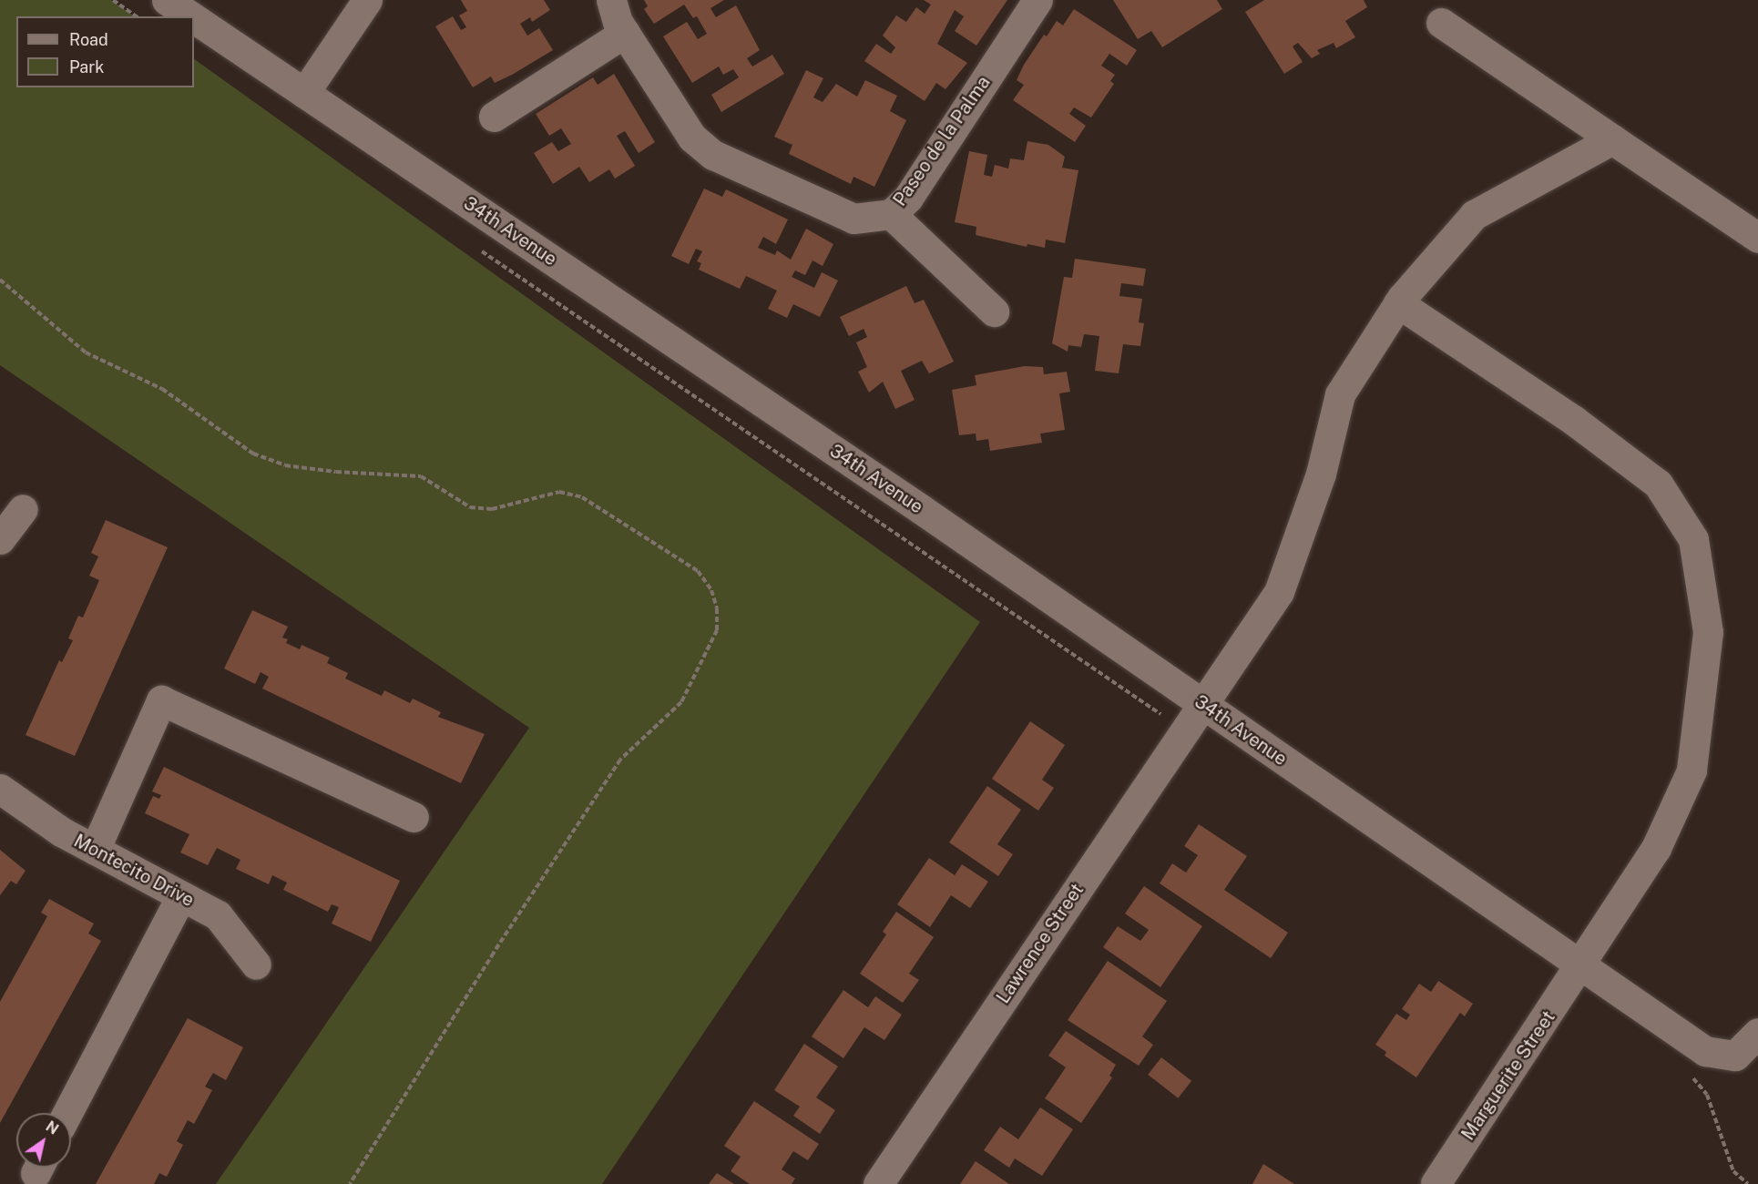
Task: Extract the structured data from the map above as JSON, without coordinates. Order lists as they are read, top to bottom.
{
  "streets": {
    "street": [
      "Paseo de la Palma",
      "34th Avenue",
      "Montecito Drive",
      "Lawrence Street",
      "Marguerite Street"
    ]
  },
  "crossings": [
    ["34th Avenue", "Lawrence Street"],
    ["34th Avenue", "Marguerite Street"],
    ["Lawrence Street", "Marguerite Street"]
  ],
  "legend": ["Road", "Park"],
  "north": "top right"
}
